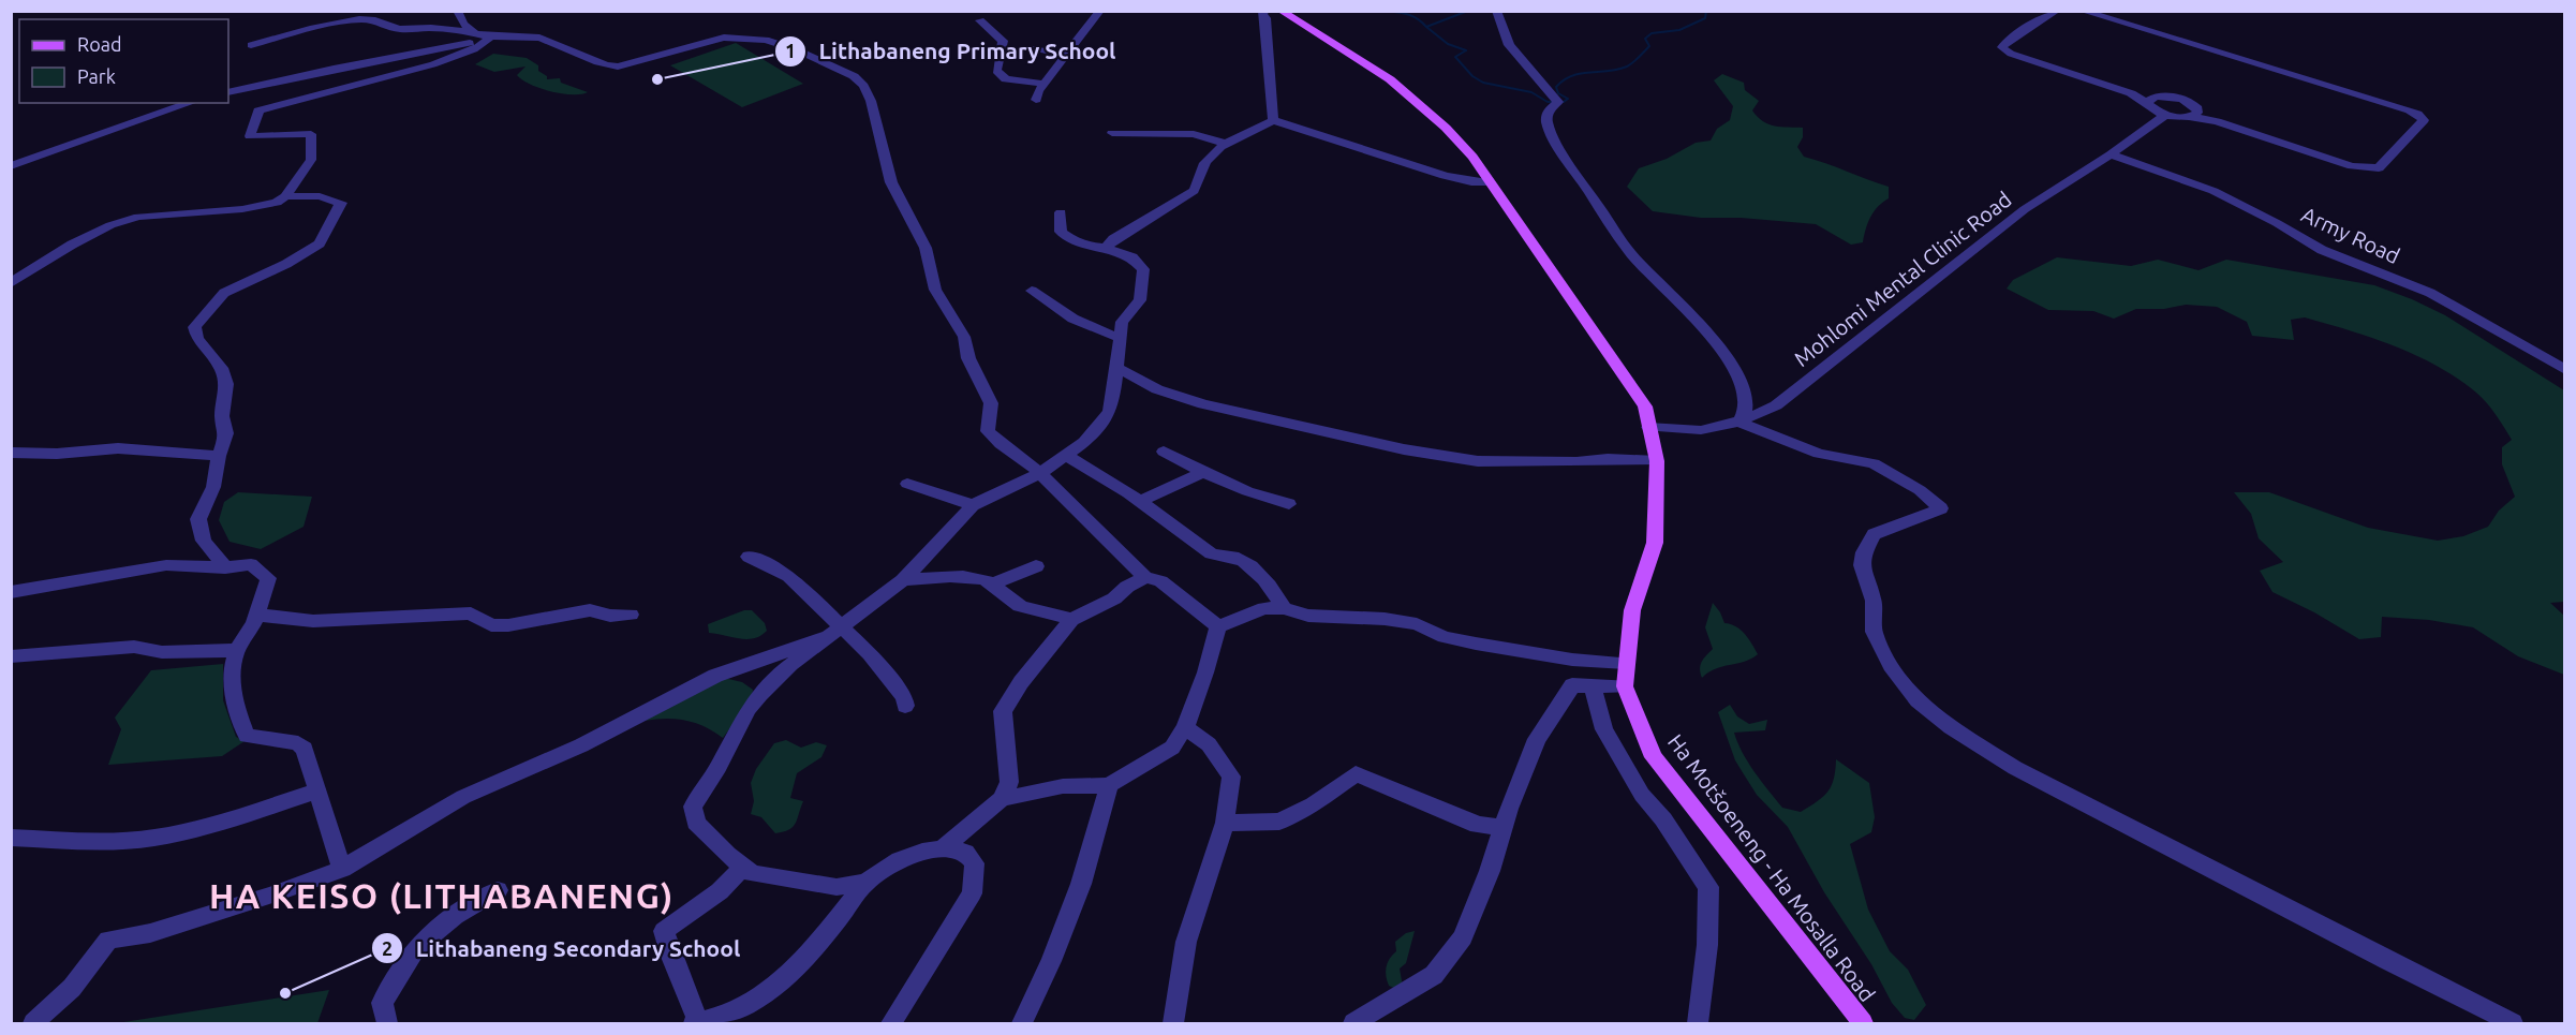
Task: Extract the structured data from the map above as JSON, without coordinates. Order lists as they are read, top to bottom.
{
  "streets": {
    "main road": ["Ha Motšoeneng - Ha Mosalla Road"],
    "street": ["Army Road", "Mohlomi Mental Clinic Road"]
  },
  "crossings": [
    ["Army Road", "Mohlomi Mental Clinic Road"],
    ["Mohlomi Mental Clinic Road", "Ha Motšoeneng - Ha Mosalla Road"]
  ],
  "districts": ["HA KEISO (LITHABANENG)"],
  "places": ["Lithabaneng Primary School", "Lithabaneng Secondary School"],
  "legend": ["Road", "Park"]
}
